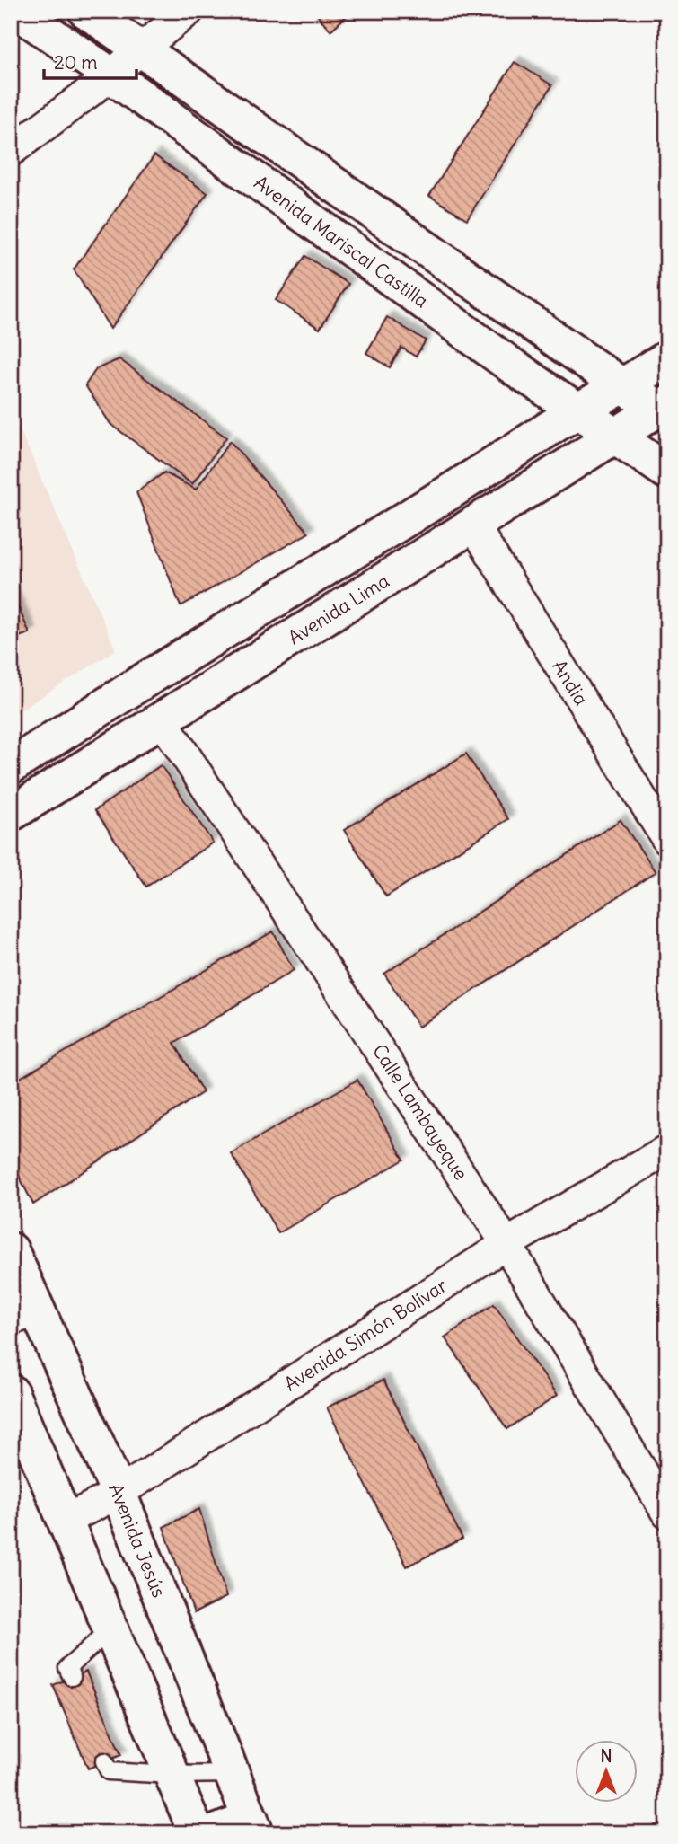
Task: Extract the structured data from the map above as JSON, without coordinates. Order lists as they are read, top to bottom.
{
  "streets": {
    "main road": ["Avenida Mariscal Castilla", "Avenida Lima", "Avenida Jesús"],
    "street": ["Andia", "Calle Lambayeque", "Avenida Simón Bolívar"]
  },
  "crossings": [
    ["Avenida Mariscal Castilla", "Avenida Lima"],
    ["Avenida Lima", "Andia"],
    ["Avenida Lima", "Calle Lambayeque"],
    ["Calle Lambayeque", "Avenida Simón Bolívar"],
    ["Avenida Simón Bolívar", "Avenida Jesús"]
  ],
  "scale_bar": "20 m",
  "north": "top"
}
